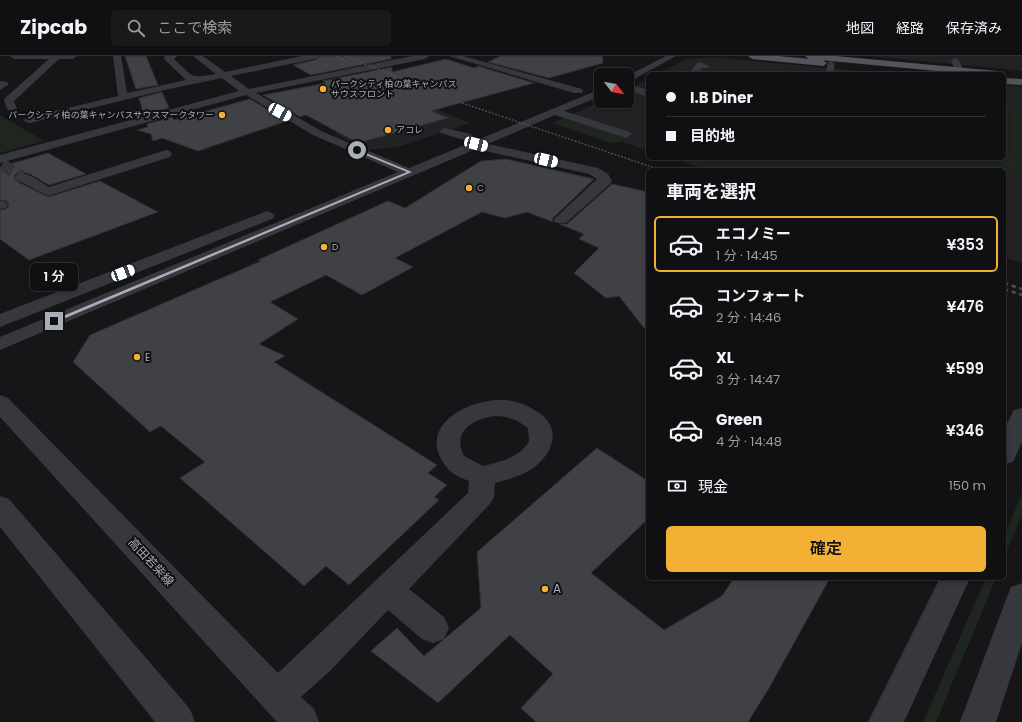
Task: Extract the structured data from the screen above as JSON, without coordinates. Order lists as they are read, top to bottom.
{
  "streets": {
    "street": ["高田若柴線"]
  },
  "places": [
    "パークシティ柏の葉キャンパス サウスフロント",
    "パークシティ柏の葉キャンパスサウスマークタワー",
    "アコレ",
    "C",
    "D",
    "E",
    "A"
  ],
  "north": "bottom right",
  "page": {
    "header": "Zipcab",
    "search": "ここで検索",
    "nav": ["地図", "経路", "保存済み"],
    "banner": ["I.B Diner", "目的地"],
    "heading": "車両を選択",
    "list": [
      {
        "name": "エコノミー",
        "note": "1 分 · 14:45",
        "value": "¥353"
      },
      {
        "name": "コンフォート",
        "note": "2 分 · 14:46",
        "value": "¥476"
      },
      {
        "name": "XL",
        "note": "3 分 · 14:47",
        "value": "¥599"
      },
      {
        "name": "Green",
        "note": "4 分 · 14:48",
        "value": "¥346"
      }
    ],
    "bubble": "1 分",
    "pay": ["現金", "150 m"],
    "buttons": "確定"
  }
}
